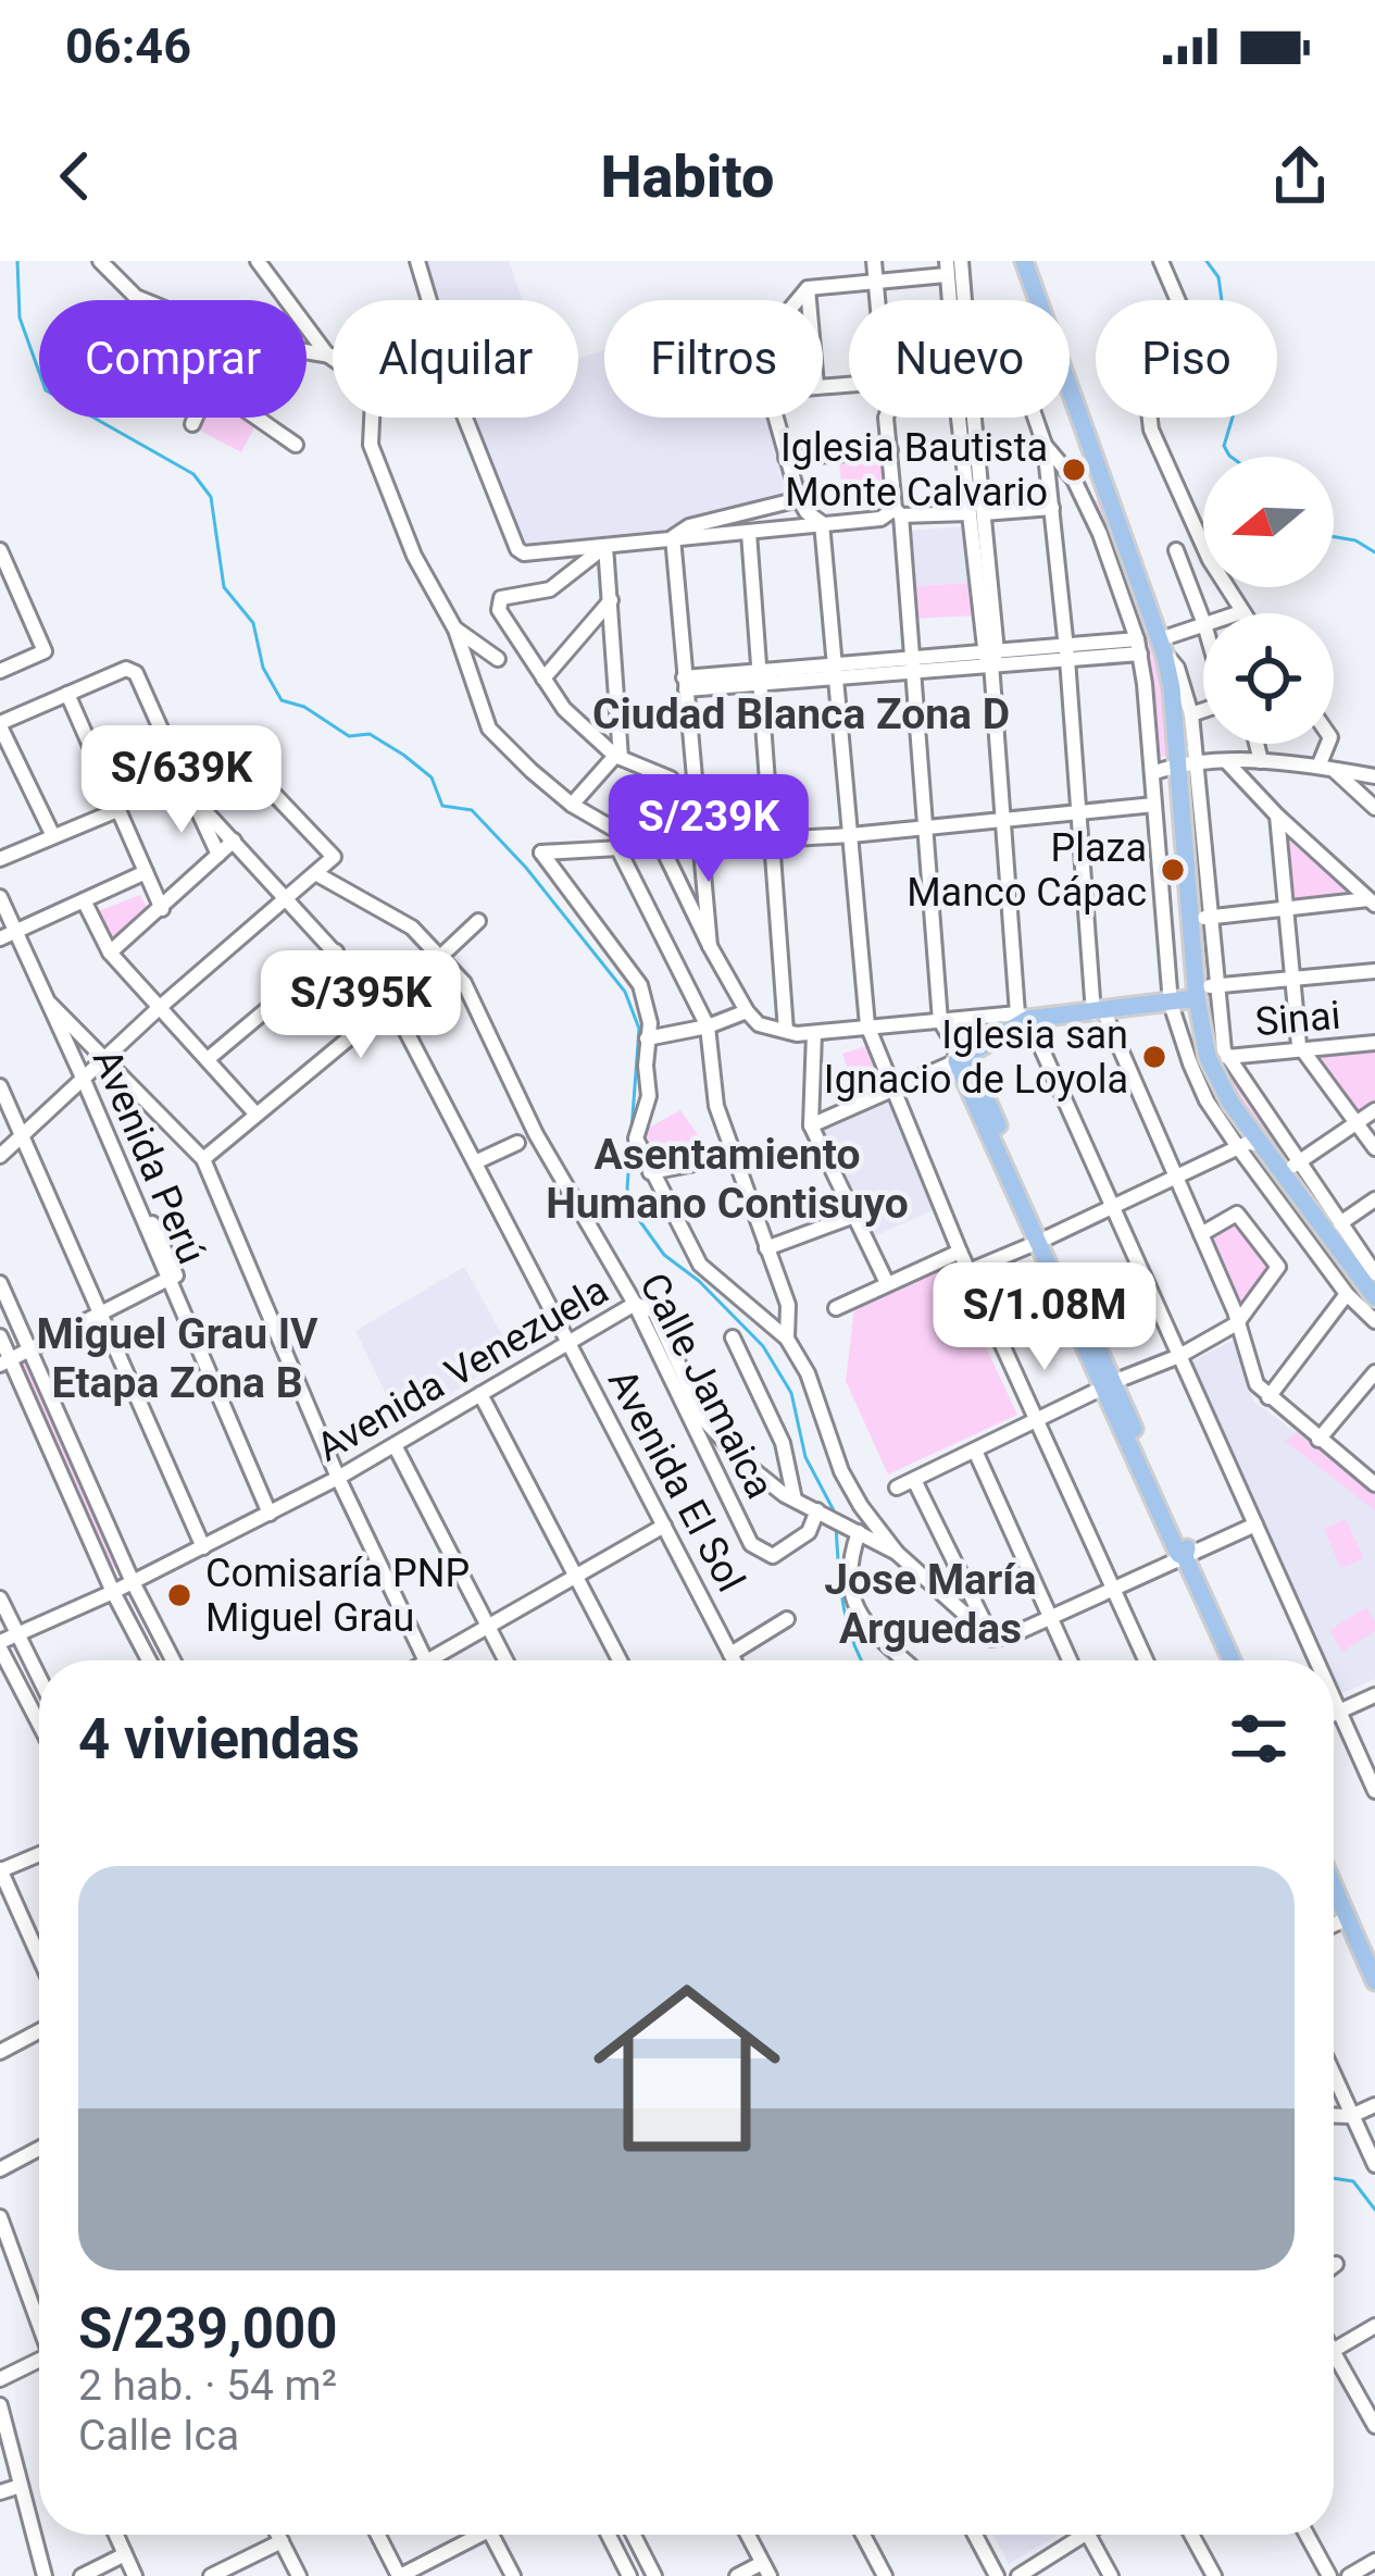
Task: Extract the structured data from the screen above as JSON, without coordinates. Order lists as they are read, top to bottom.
{
  "streets": {
    "street": [
      "Sinai",
      "Avenida Perú",
      "Avenida Venezuela",
      "Calle Jamaica",
      "Avenida El Sol"
    ]
  },
  "crossings": [
    ["Avenida Perú", "Avenida Venezuela"],
    ["Avenida Venezuela", "Calle Jamaica"],
    ["Avenida Venezuela", "Avenida El Sol"]
  ],
  "districts": [
    "Ciudad Blanca Zona D",
    "Asentamiento Humano Contisuyo",
    "Miguel Grau IV Etapa Zona B",
    "Jose María Arguedas"
  ],
  "places": [
    "Iglesia Bautista Monte Calvario",
    "Plaza Manco Cápac",
    "Iglesia san Ignacio de Loyola",
    "Comisaría PNP Miguel Grau"
  ],
  "north": "left",
  "page": {
    "status": "06:46",
    "header": "Habito",
    "chip": [
      "Comprar",
      "Alquilar",
      "Filtros",
      "Nuevo",
      "Piso"
    ],
    "price": [
      "S/639K",
      "S/239K",
      "S/395K",
      "S/1.08M"
    ],
    "heading": "4 viviendas",
    "list": [
      {
        "name": "S/239,000",
        "note": "2 hab. · 54 m² · Calle Ica"
      }
    ]
  }
}
